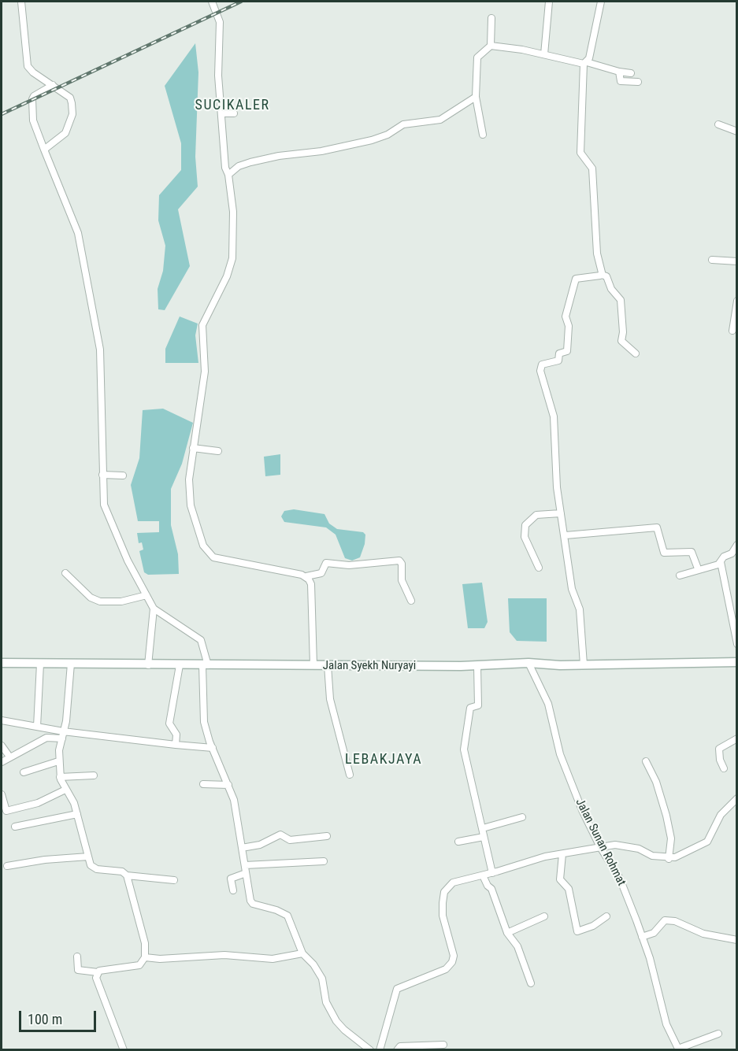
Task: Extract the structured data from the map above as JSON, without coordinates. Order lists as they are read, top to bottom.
{
  "streets": {
    "main road": ["Jalan Syekh Nuryayi"],
    "street": ["Jalan Sunan Rohmat"]
  },
  "crossings": [
    ["Jalan Syekh Nuryayi", "Jalan Sunan Rohmat"]
  ],
  "districts": ["SUCIKALER", "LEBAKJAYA"],
  "scale_bar": "100 m"
}
